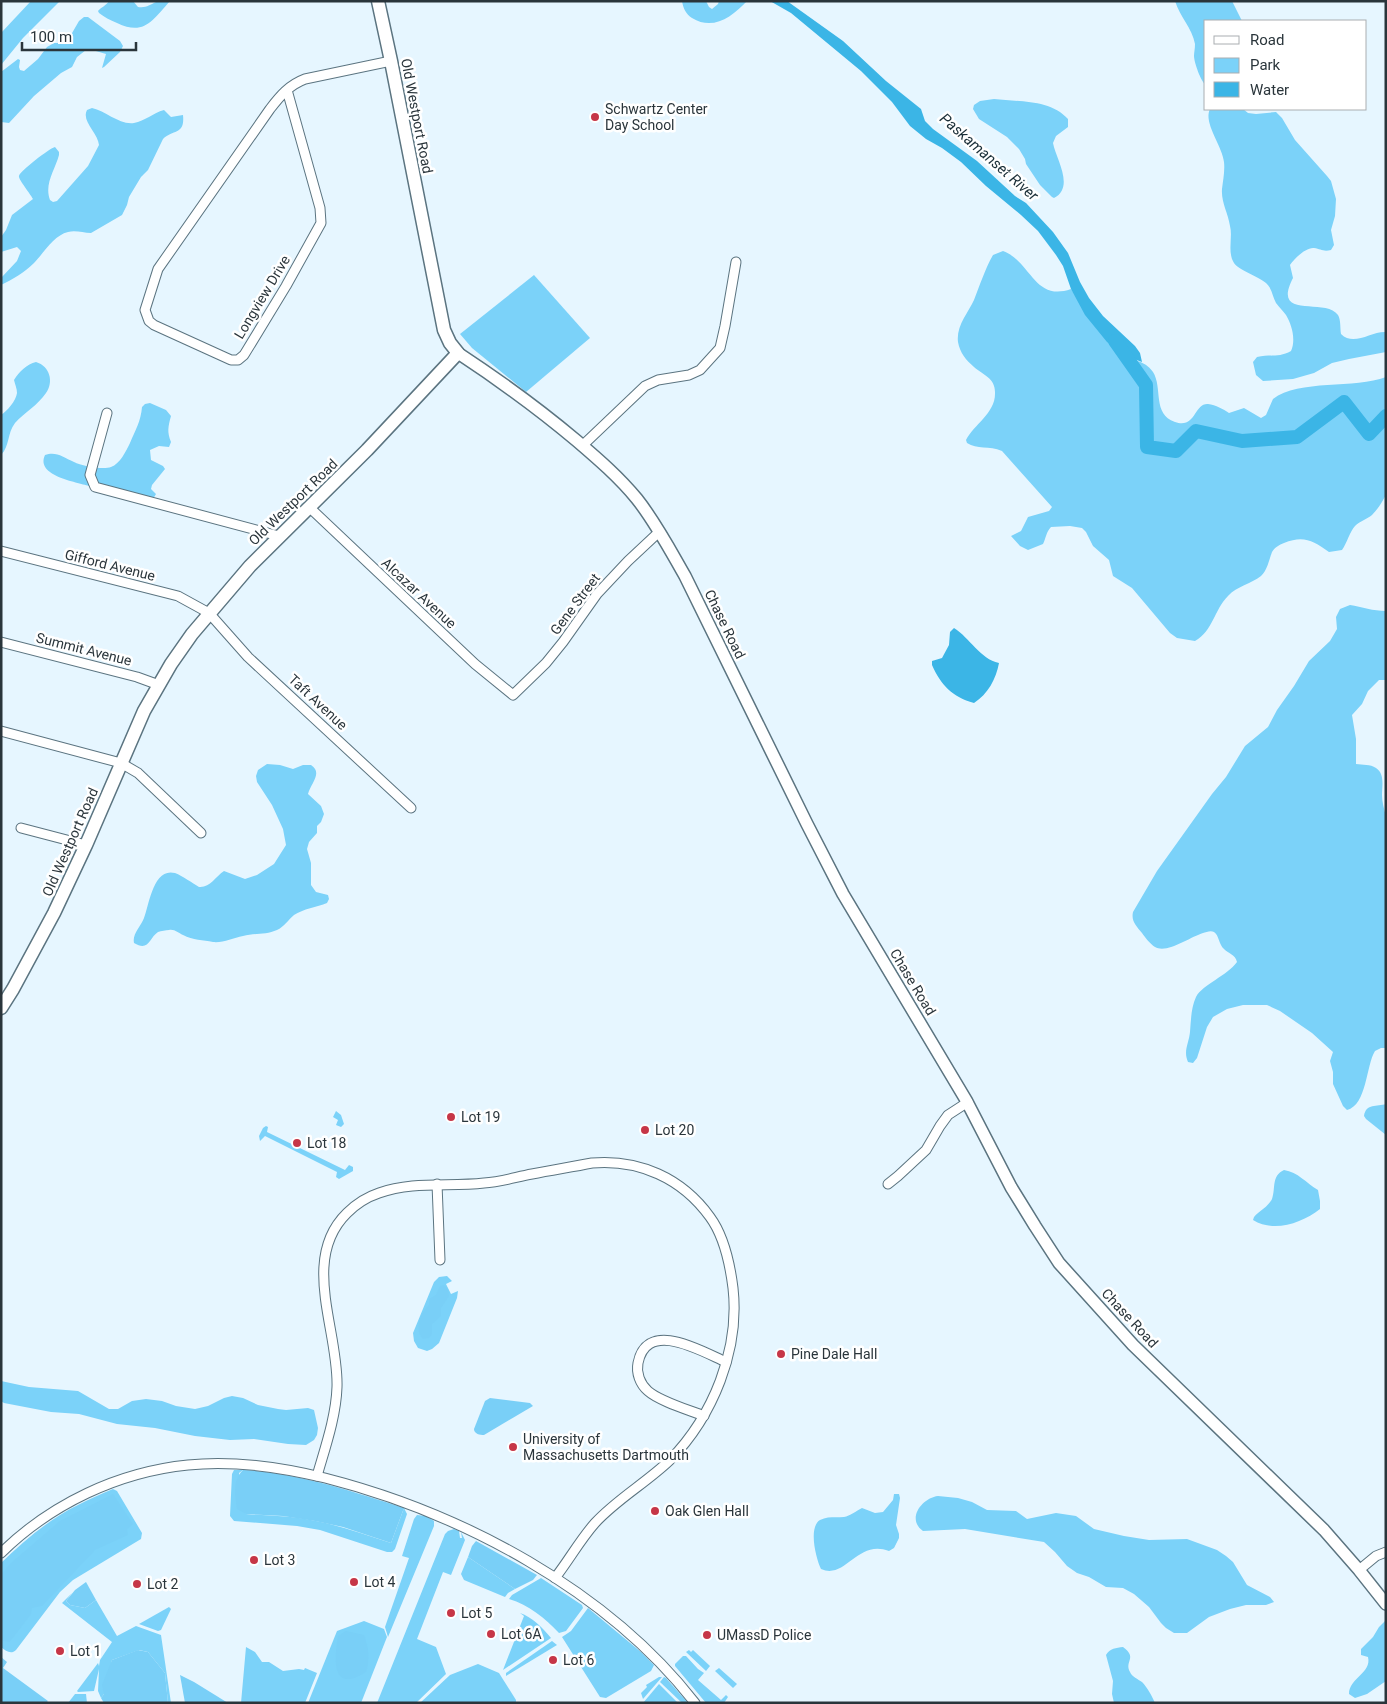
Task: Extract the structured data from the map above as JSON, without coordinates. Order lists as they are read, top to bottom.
{
  "streets": {
    "main road": ["Old Westport Road"],
    "street": [
      "Longview Drive",
      "Gifford Avenue",
      "Alcazar Avenue",
      "Gene Street",
      "Chase Road",
      "Summit Avenue",
      "Taft Avenue"
    ]
  },
  "crossings": [
    ["Old Westport Road", "Longview Drive"],
    ["Old Westport Road", "Gifford Avenue"],
    ["Old Westport Road", "Alcazar Avenue"],
    ["Old Westport Road", "Chase Road"],
    ["Old Westport Road", "Summit Avenue"],
    ["Old Westport Road", "Taft Avenue"],
    ["Gifford Avenue", "Taft Avenue"],
    ["Alcazar Avenue", "Gene Street"],
    ["Gene Street", "Chase Road"]
  ],
  "water": ["Paskamanset River"],
  "places": [
    "Schwartz Center Day School",
    "Lot 19",
    "Lot 20",
    "Lot 18",
    "Pine Dale Hall",
    "University of Massachusetts Dartmouth",
    "Oak Glen Hall",
    "Lot 3",
    "Lot 4",
    "Lot 2",
    "Lot 5",
    "Lot 6A",
    "UMassD Police",
    "Lot 1",
    "Lot 6"
  ],
  "legend": ["Road", "Park", "Water"],
  "scale_bar": "100 m"
}
